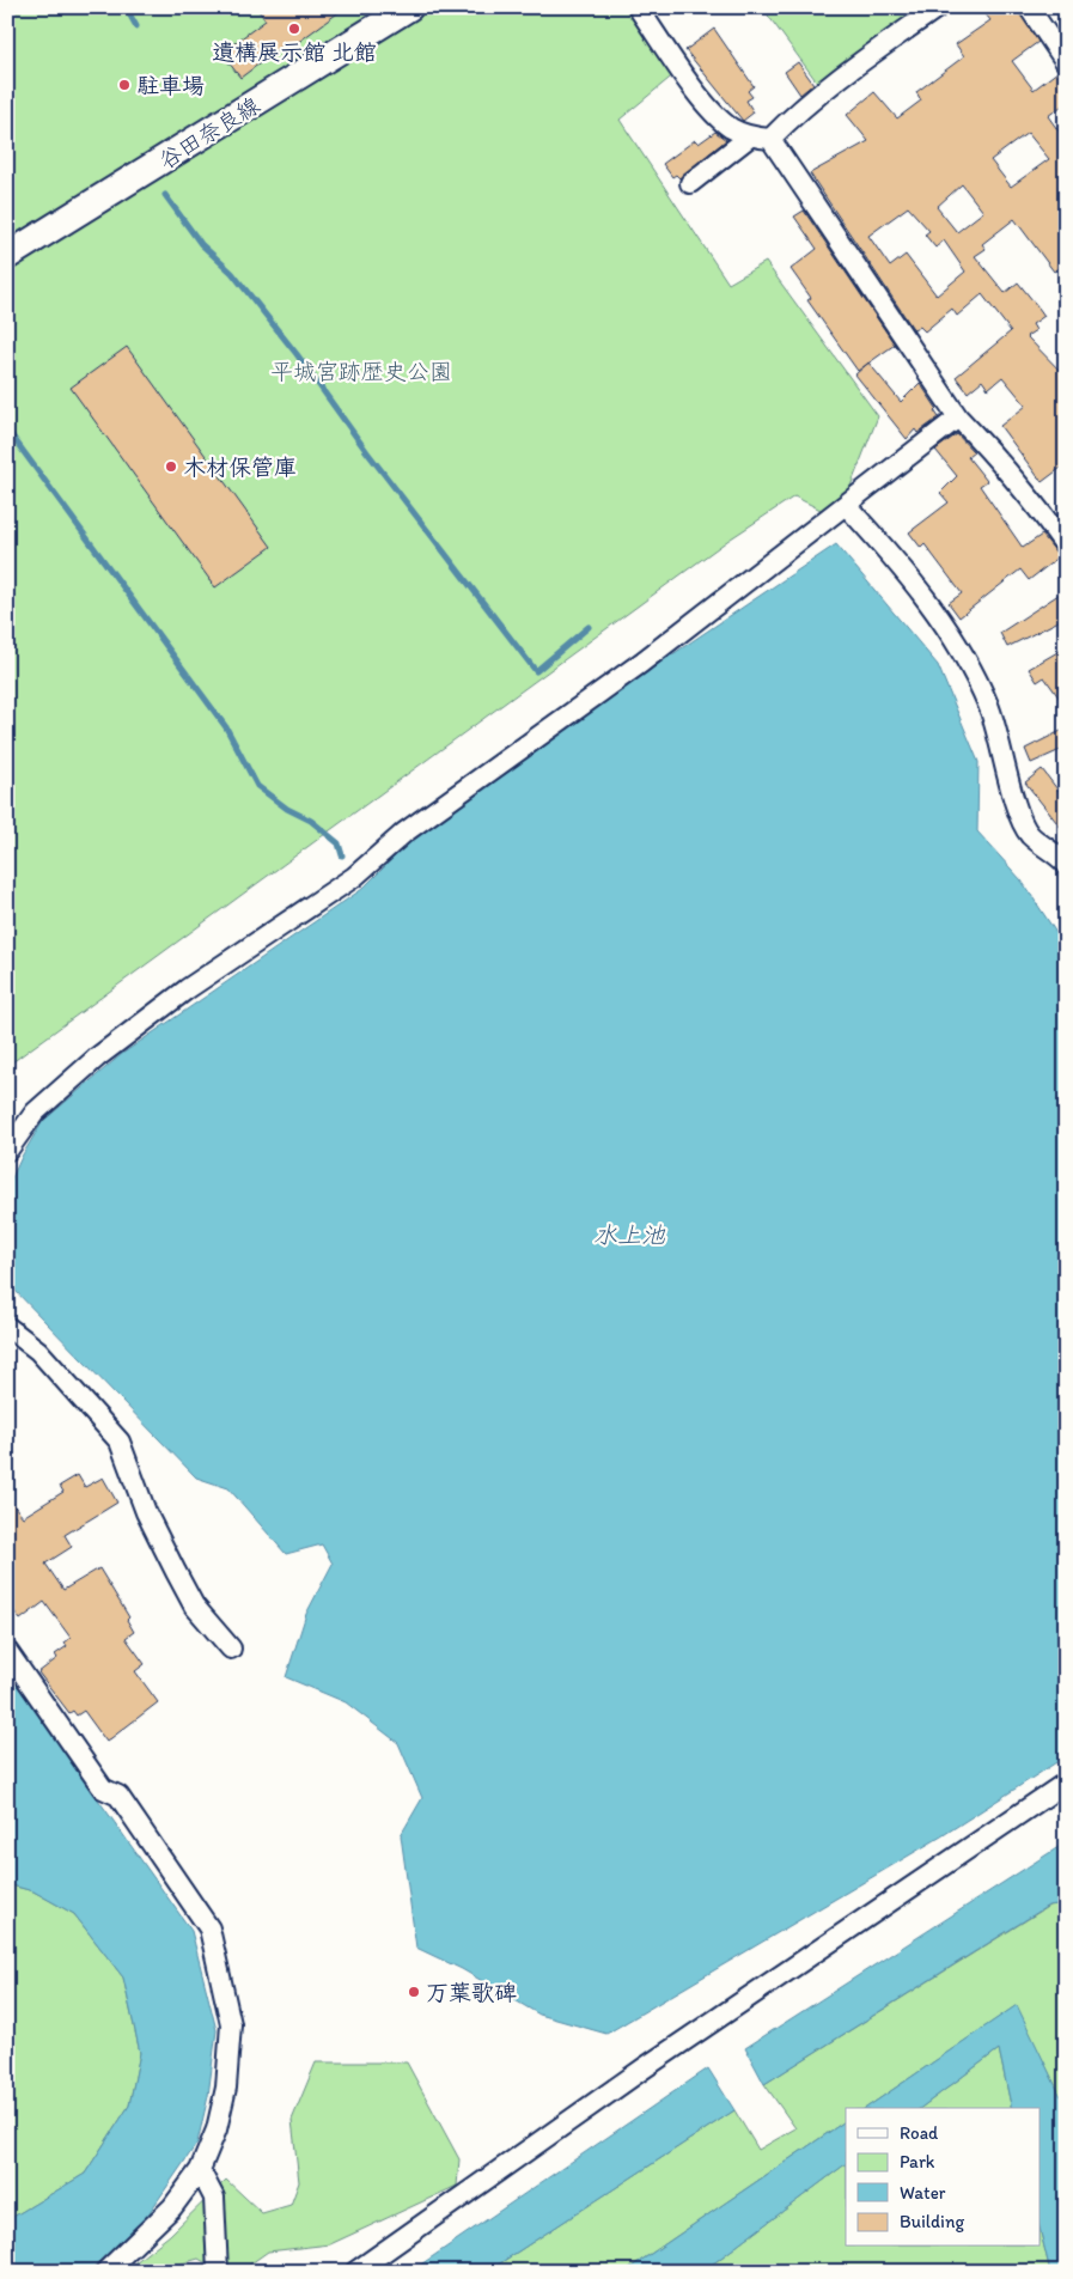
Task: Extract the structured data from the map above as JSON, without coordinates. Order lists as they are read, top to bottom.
{
  "streets": {
    "main road": ["谷田奈良線"]
  },
  "water": ["水上池"],
  "parks": ["平城宮跡歴史公園"],
  "places": [
    "遺構展示館 北館",
    "駐車場",
    "木材保管庫",
    "万葉歌碑"
  ],
  "legend": [
    "Road",
    "Park",
    "Water",
    "Building"
  ]
}
